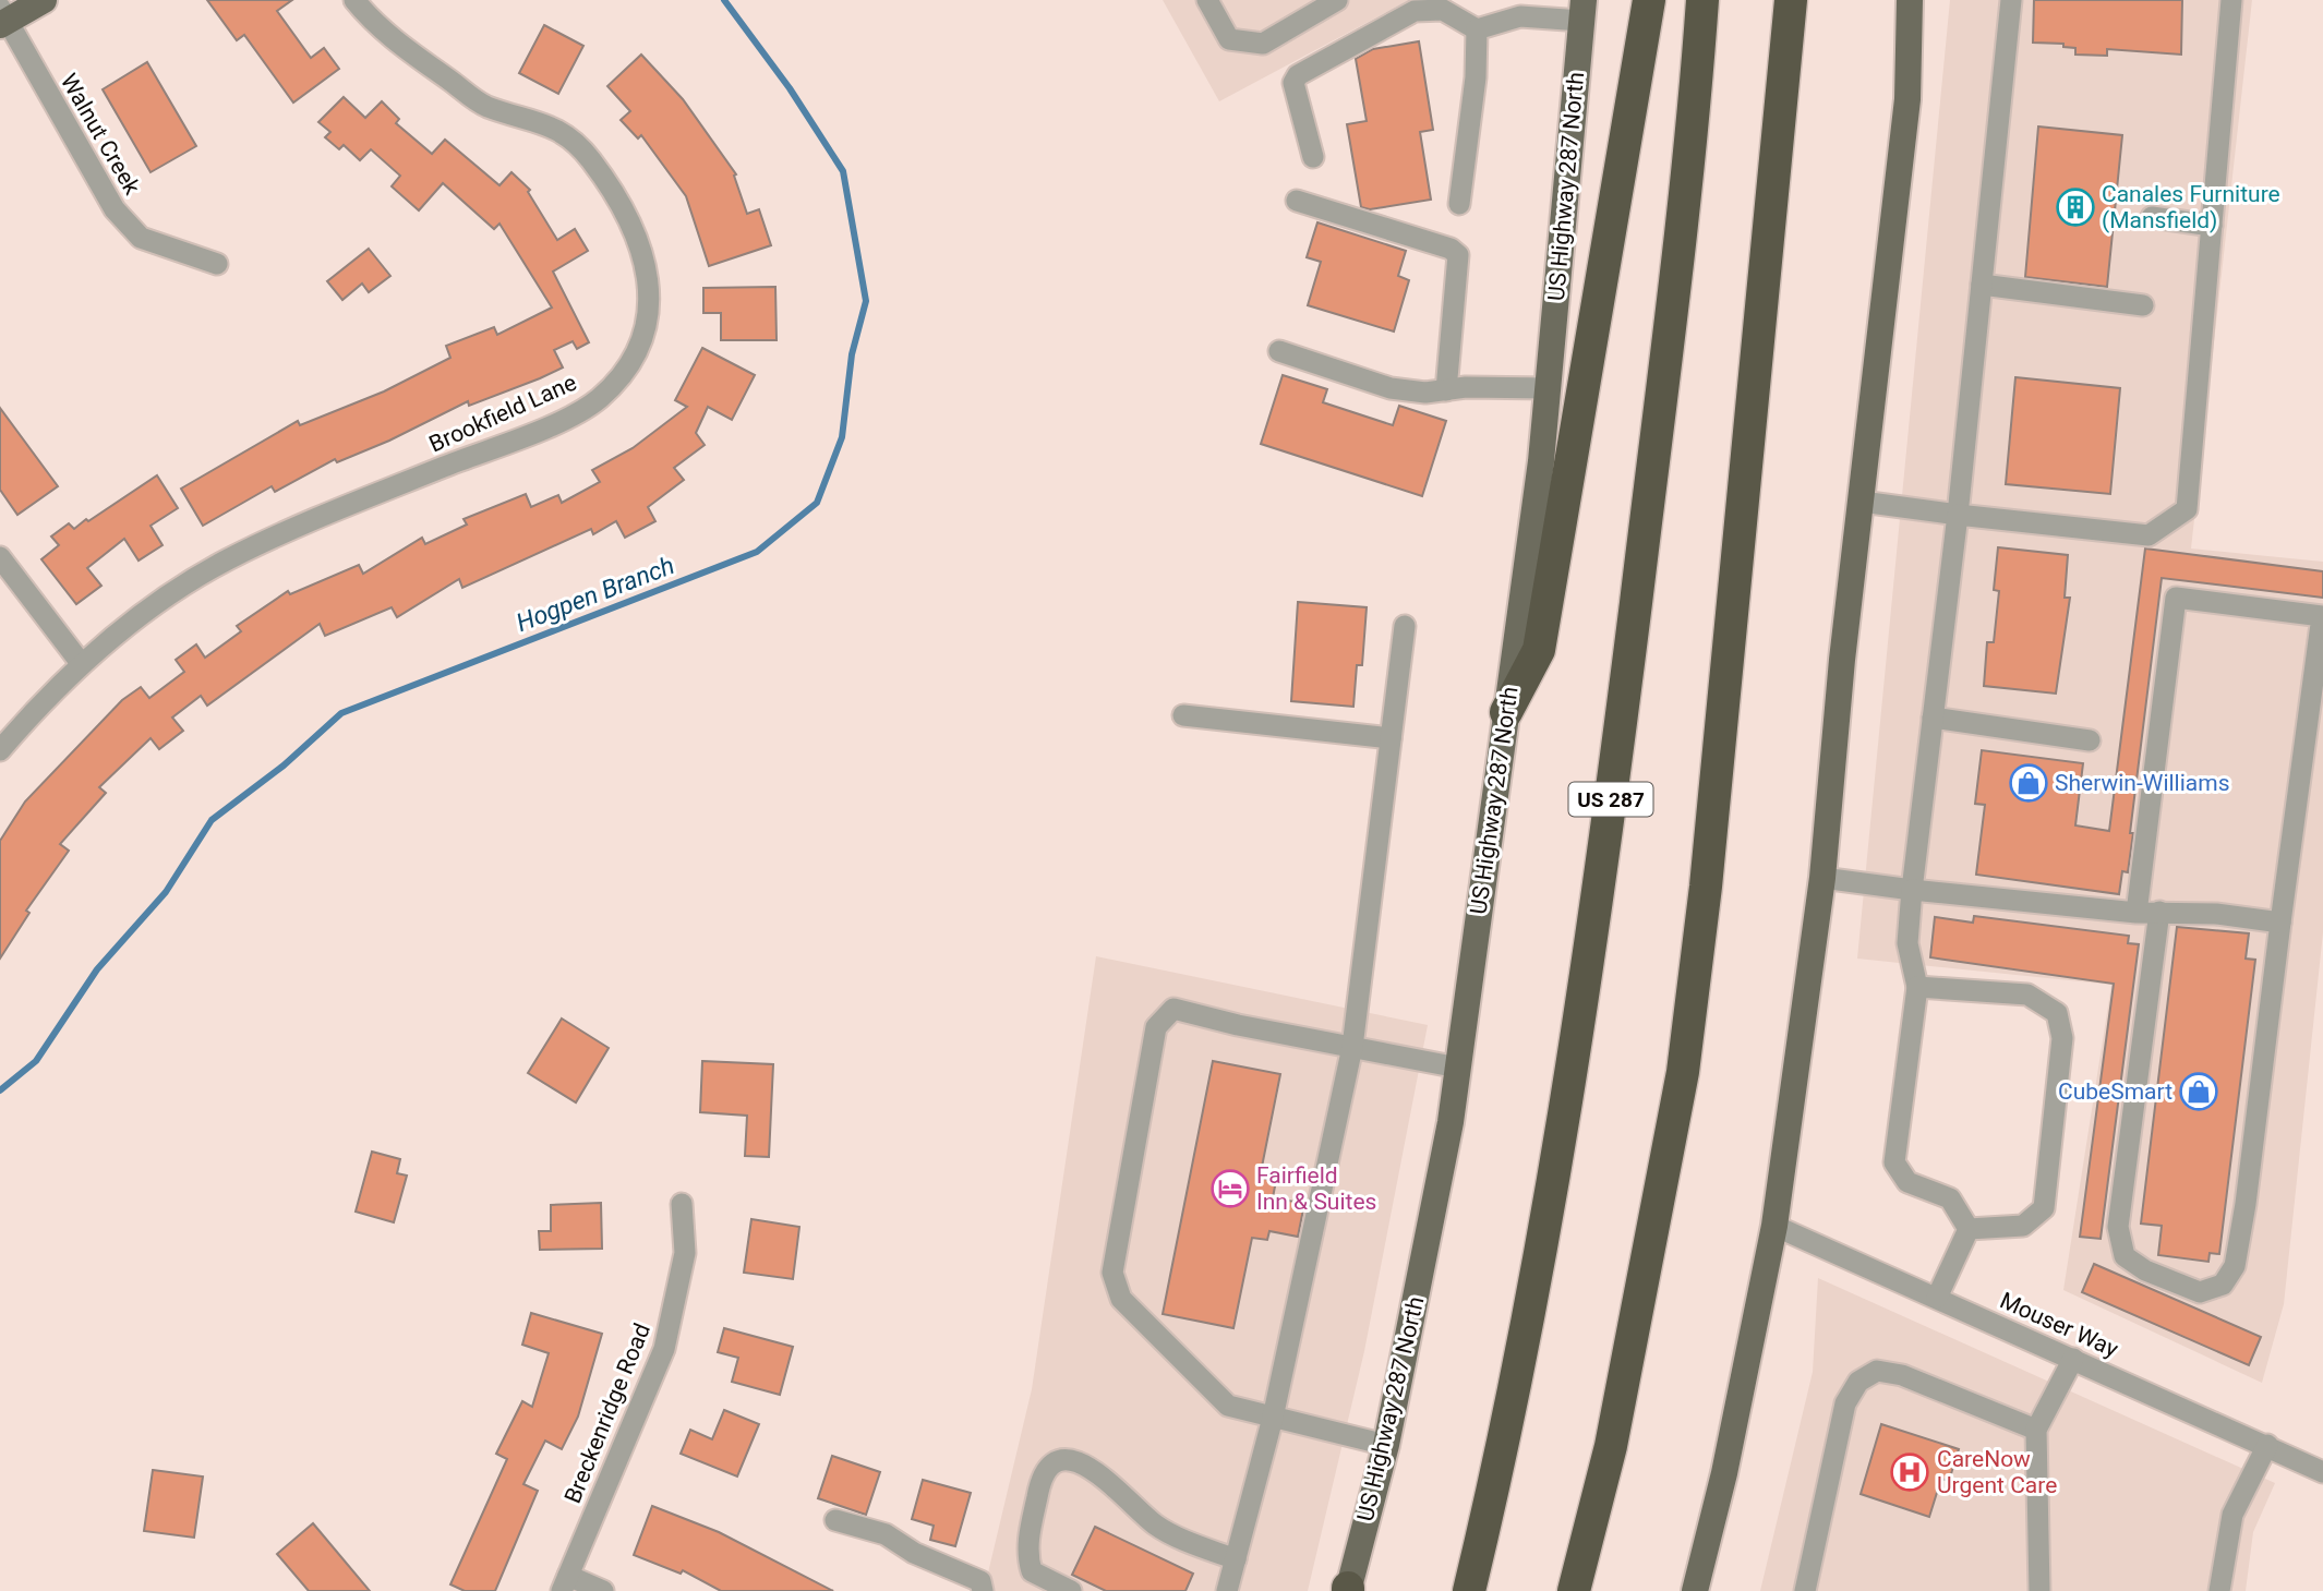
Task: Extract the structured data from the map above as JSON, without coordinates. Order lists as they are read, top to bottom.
{
  "streets": {
    "highway": ["US 287"],
    "main road": ["US Highway 287 North"],
    "street": [
      "Walnut Creek",
      "Brookfield Lane",
      "Mouser Way",
      "Breckenridge Road"
    ]
  },
  "water": ["Hogpen Branch"],
  "places": {
    "building": ["Canales Furniture (Mansfield)"],
    "shop": ["Sherwin-Williams", "CubeSmart"],
    "hotel": ["Fairfield Inn & Suites"],
    "hospital": ["CareNow Urgent Care"]
  }
}
